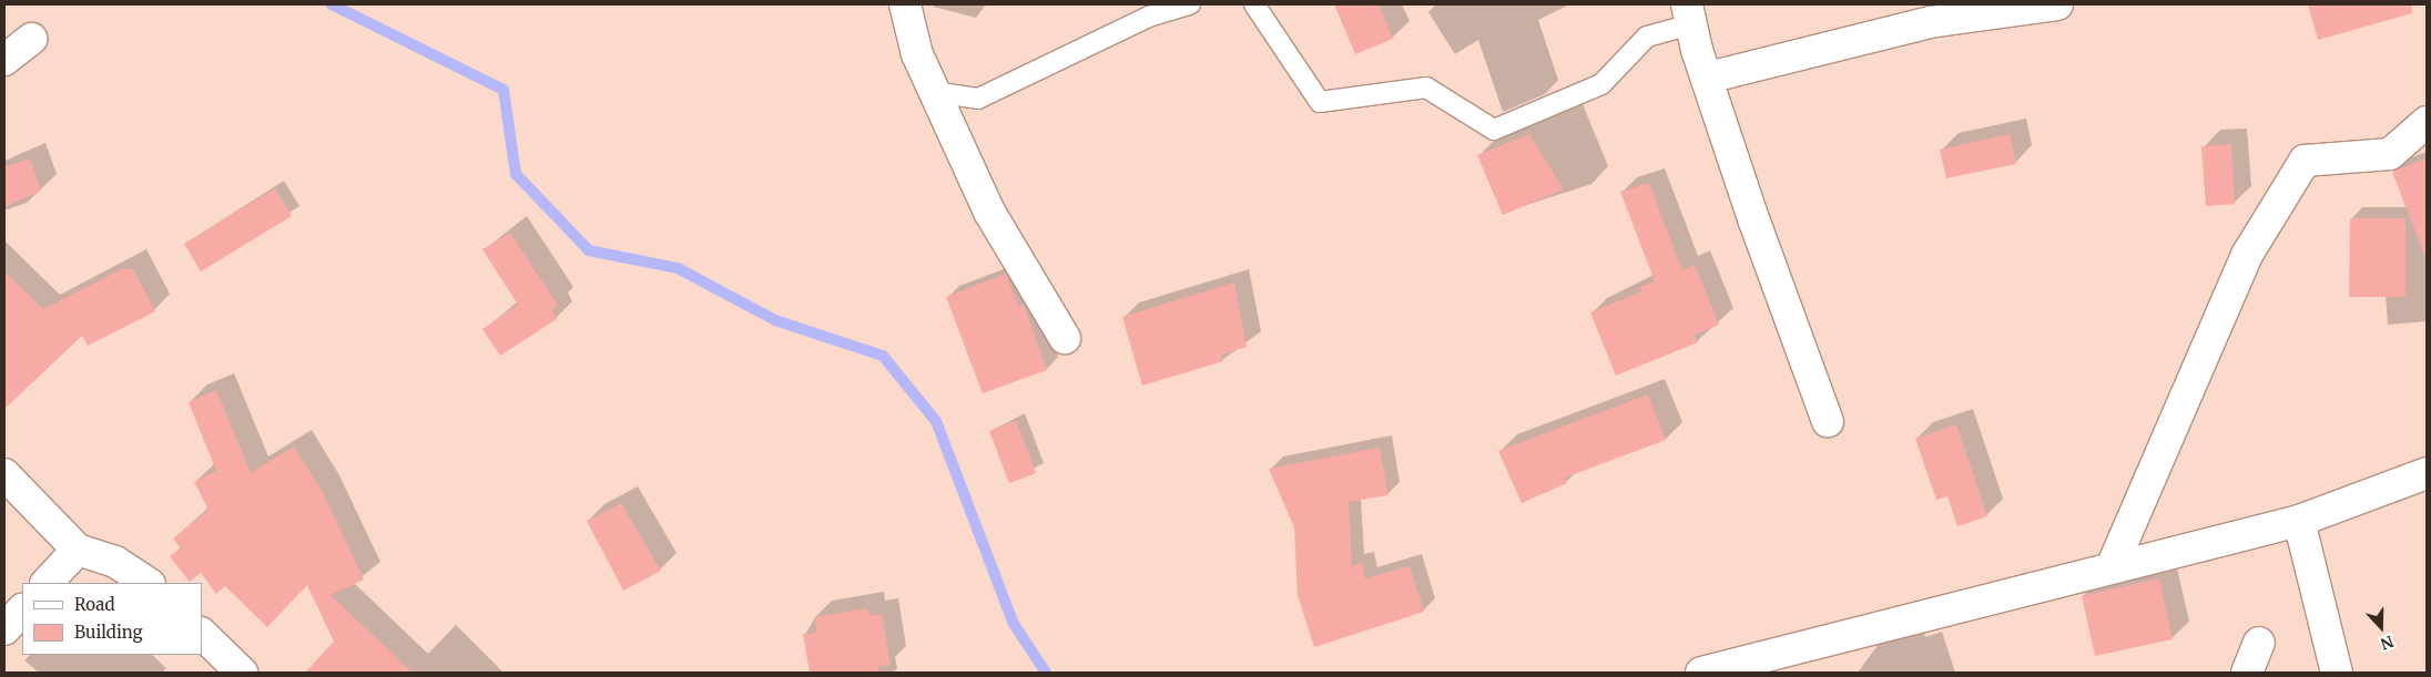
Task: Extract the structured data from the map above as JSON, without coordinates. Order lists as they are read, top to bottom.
{
  "legend": ["Road", "Building"],
  "north": "bottom"
}
